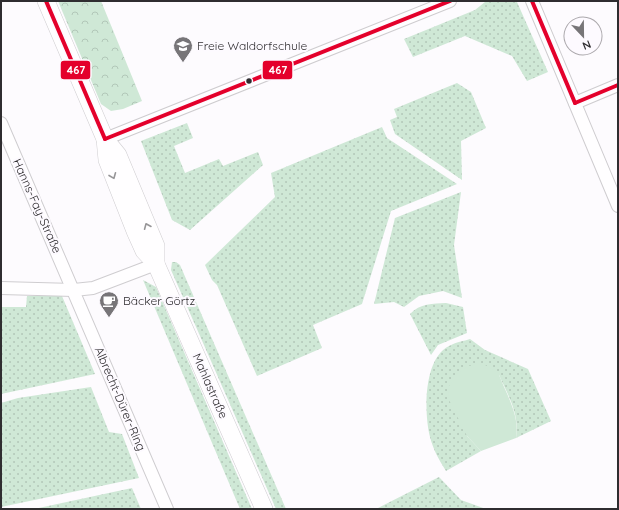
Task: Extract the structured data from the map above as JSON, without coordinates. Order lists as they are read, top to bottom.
{
  "streets": {
    "street": ["Hanns-Fay-Straße", "Mahlastraße", "Albrecht-Dürer-Ring"]
  },
  "crossings": [
    ["Hanns-Fay-Straße", "Albrecht-Dürer-Ring"]
  ],
  "places": {
    "school or university": ["Freie Waldorfschule"],
    "cafe": ["Bäcker Görtz"]
  },
  "lines": ["transit line 467"],
  "north": "bottom"
}
